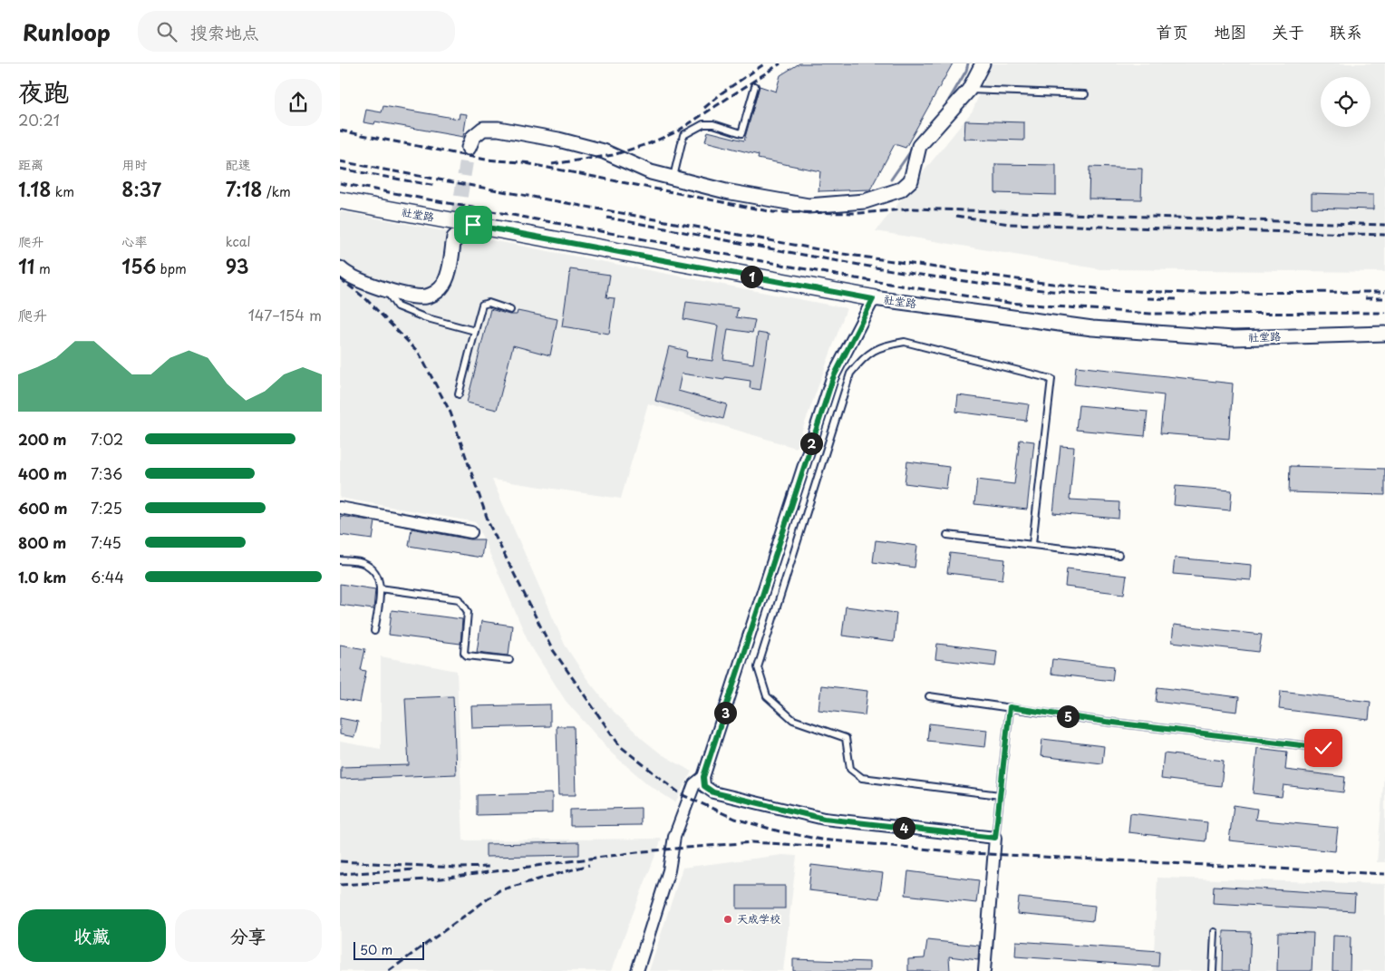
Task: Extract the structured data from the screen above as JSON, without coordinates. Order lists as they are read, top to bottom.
{
  "streets": {
    "main road": ["社堂路"]
  },
  "places": ["天成学校"],
  "scale_bar": "50 m",
  "page": {
    "header": "Runloop",
    "search": "搜索地点",
    "nav": [
      "首页",
      "地图",
      "关于",
      "联系"
    ],
    "heading": ["夜跑", "20:21"],
    "stats": [
      ["距离", "1.18 km"],
      ["用时", "8:37"],
      ["配速", "7:18 /km"],
      ["爬升", "11 m"],
      ["心率", "156 bpm"],
      ["kcal", "93"]
    ],
    "pins": [
      "1",
      "2",
      "3",
      "5",
      "4"
    ],
    "chart": ["爬升", "147–154 m"],
    "list": [
      {
        "name": "200 m",
        "note": "7:02"
      },
      {
        "name": "400 m",
        "note": "7:36"
      },
      {
        "name": "600 m",
        "note": "7:25"
      },
      {
        "name": "800 m",
        "note": "7:45"
      },
      {
        "name": "1.0 km",
        "note": "6:44"
      }
    ],
    "buttons": ["收藏", "分享"],
    "scale": "50 m"
  }
}
